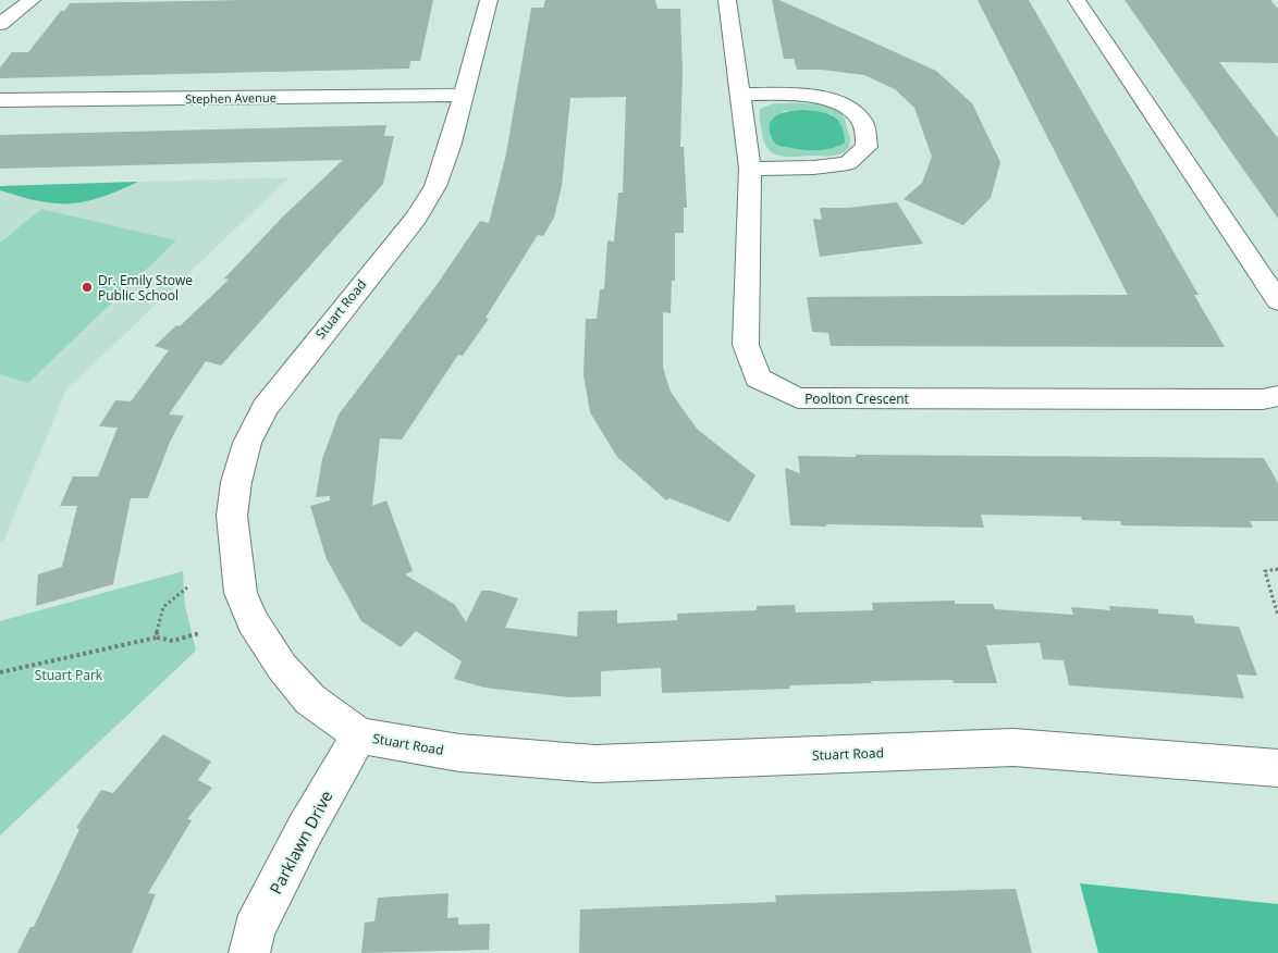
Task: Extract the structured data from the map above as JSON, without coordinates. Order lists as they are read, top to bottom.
{
  "streets": {
    "street": [
      "Stephen Avenue",
      "Stuart Road",
      "Poolton Crescent",
      "Parklawn Drive"
    ]
  },
  "crossings": [
    ["Stephen Avenue", "Stuart Road"],
    ["Stuart Road", "Parklawn Drive"]
  ],
  "parks": ["Stuart Park"],
  "places": ["Dr. Emily Stowe Public School"]
}
